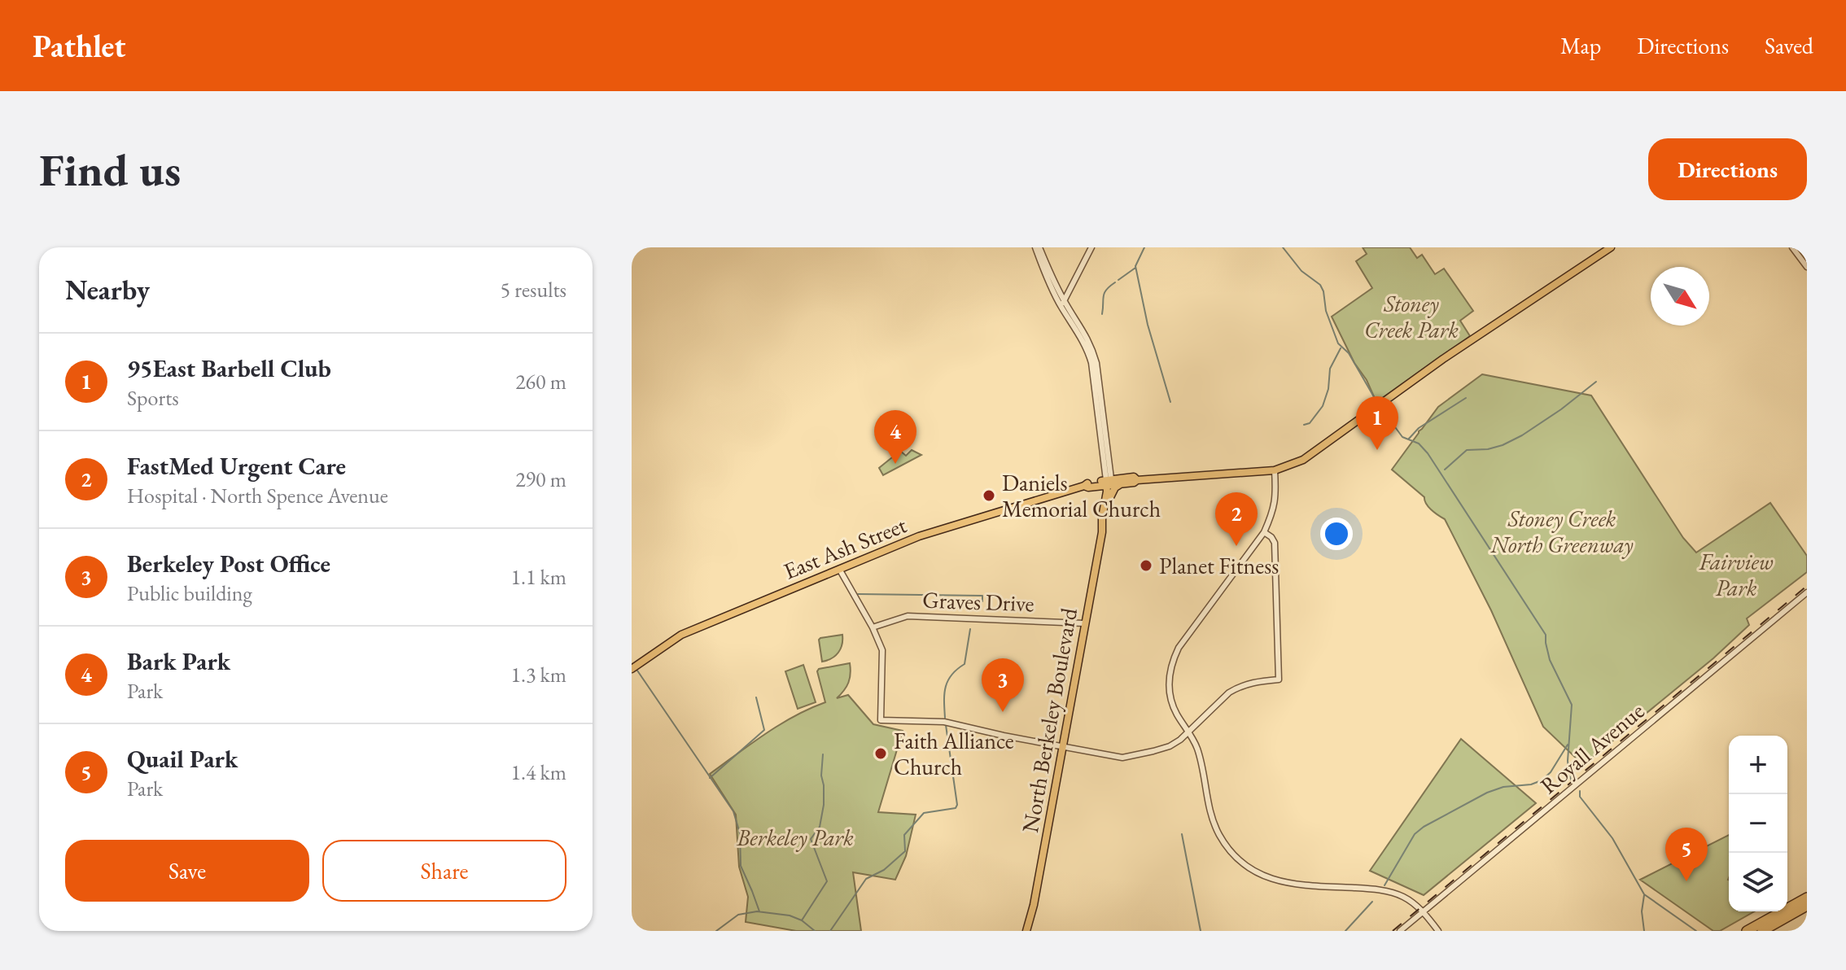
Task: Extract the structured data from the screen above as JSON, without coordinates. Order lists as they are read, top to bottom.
{
  "streets": {
    "main road": ["East Ash Street", "North Berkeley Boulevard"],
    "street": ["Graves Drive", "Royall Avenue"]
  },
  "crossings": [
    ["East Ash Street", "North Berkeley Boulevard"],
    ["Graves Drive", "North Berkeley Boulevard"]
  ],
  "parks": [
    "Stoney Creek Park",
    "Stoney Creek North Greenway",
    "Fairview Park",
    "Berkeley Park"
  ],
  "places": ["Daniels Memorial Church", "Planet Fitness", "Faith Alliance Church"],
  "north": "bottom right",
  "page": {
    "header": "Pathlet",
    "nav": ["Map", "Directions", "Saved"],
    "buttons": [
      "Directions",
      ["Save", "Share"]
    ],
    "title": "Find us",
    "heading": ["Nearby", "5 results"],
    "list": [
      {
        "mark": "1",
        "name": "95East Barbell Club",
        "note": "Sports",
        "value": "260 m"
      },
      {
        "mark": "2",
        "name": "FastMed Urgent Care",
        "note": "Hospital · North Spence Avenue",
        "value": "290 m"
      },
      {
        "mark": "3",
        "name": "Berkeley Post Office",
        "note": "Public building",
        "value": "1.1 km"
      },
      {
        "mark": "4",
        "name": "Bark Park",
        "note": "Park",
        "value": "1.3 km"
      },
      {
        "mark": "5",
        "name": "Quail Park",
        "note": "Park",
        "value": "1.4 km"
      }
    ],
    "pins": [
      "1",
      "4",
      "2",
      "3",
      "5"
    ],
    "map_buttons": ["+", "−"]
  }
}
